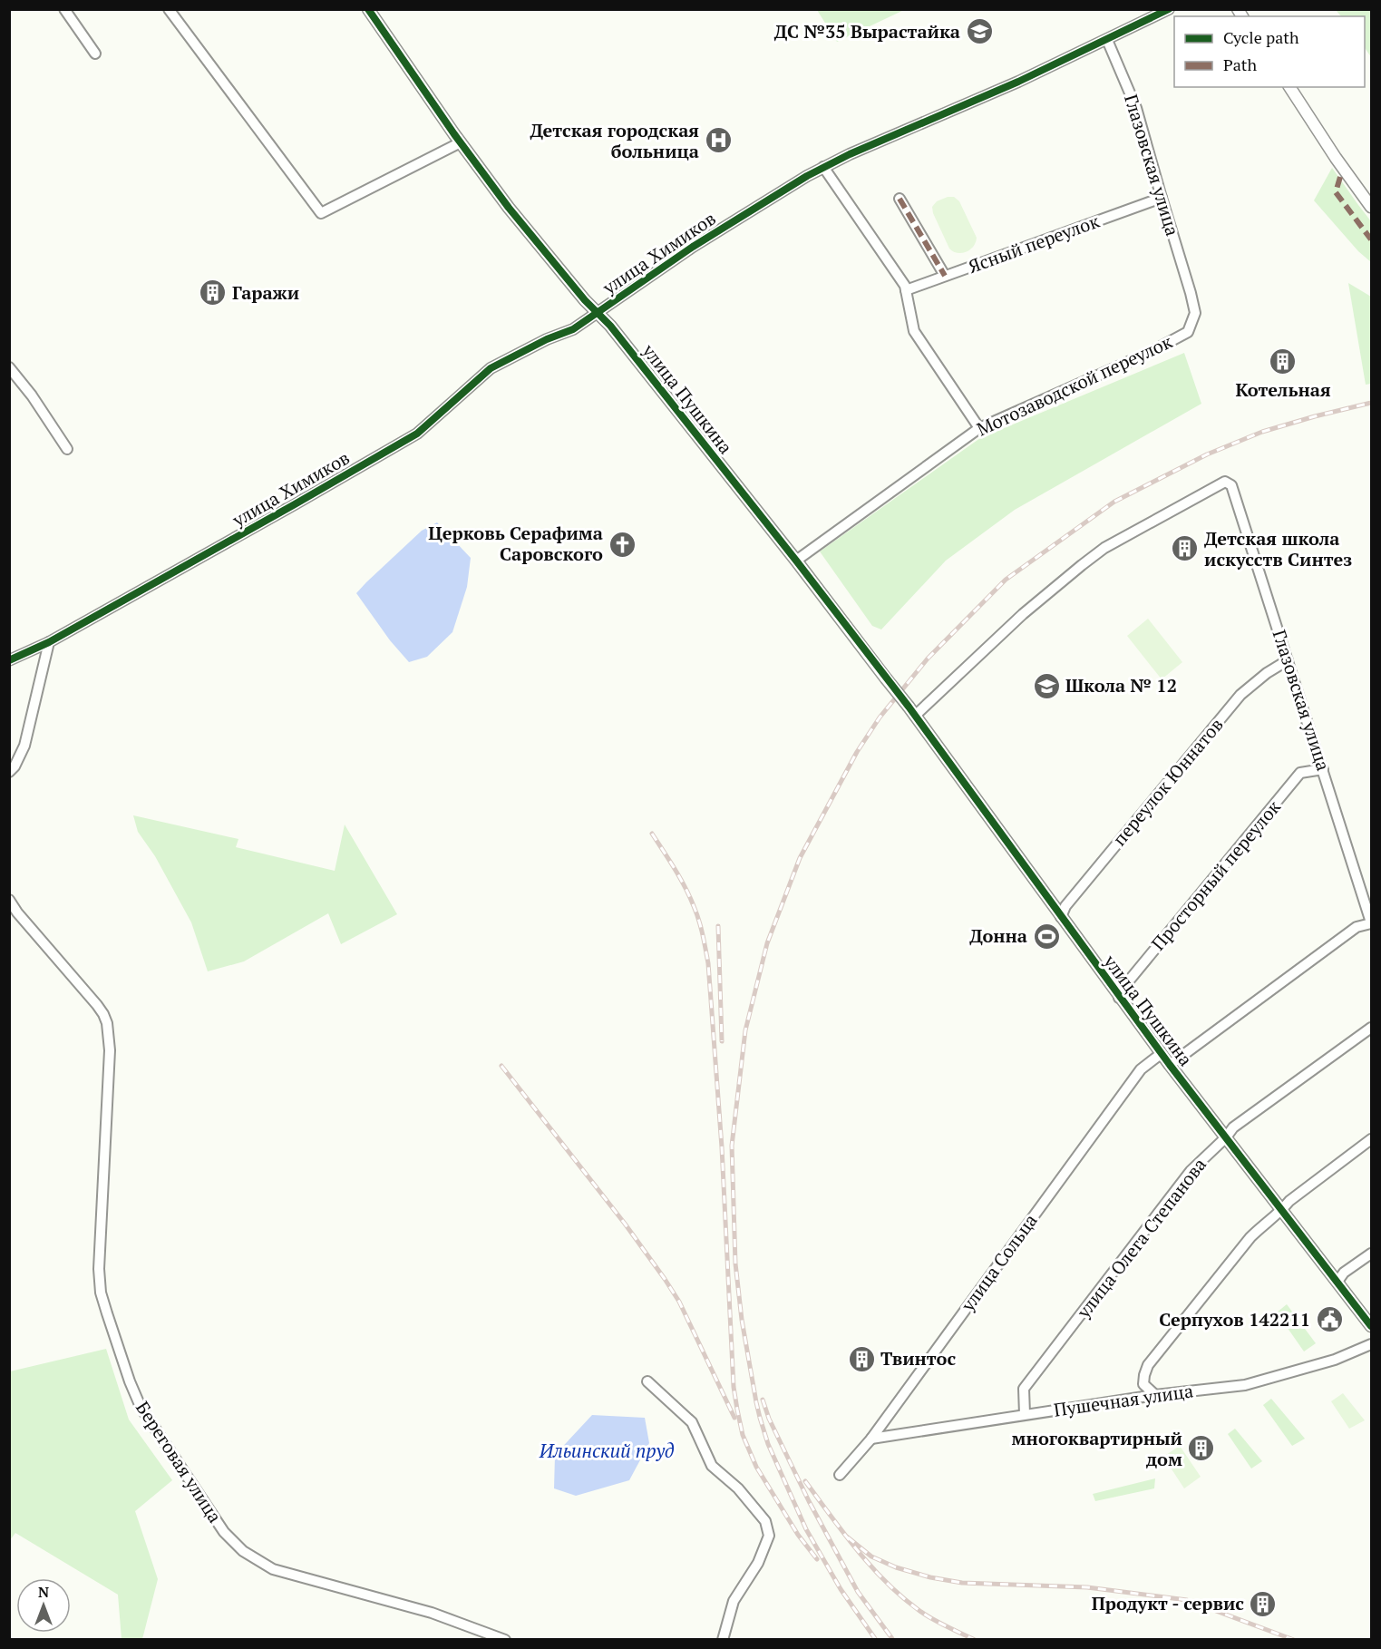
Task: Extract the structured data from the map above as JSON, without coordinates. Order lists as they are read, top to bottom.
{
  "streets": {
    "street": [
      "Глазовская улица",
      "Ясный переулок",
      "улица Химиков",
      "Мотозаводской переулок",
      "улица Пушкина",
      "переулок Юннатов",
      "Просторный переулок",
      "улица Олега Степанова",
      "улица Сольца",
      "Пушечная улица",
      "Береговая улица"
    ]
  },
  "crossings": [
    ["Глазовская улица", "Ясный переулок"],
    ["Глазовская улица", "улица Химиков"],
    ["Глазовская улица", "Мотозаводской переулок"],
    ["Глазовская улица", "улица Пушкина"],
    ["Глазовская улица", "переулок Юннатов"],
    ["Глазовская улица", "Просторный переулок"],
    ["улица Химиков", "улица Пушкина"],
    ["Мотозаводской переулок", "улица Пушкина"],
    ["улица Пушкина", "переулок Юннатов"],
    ["улица Пушкина", "Просторный переулок"],
    ["улица Пушкина", "улица Олега Степанова"],
    ["улица Пушкина", "улица Сольца"],
    ["улица Олега Степанова", "Пушечная улица"],
    ["улица Сольца", "Пушечная улица"]
  ],
  "water": ["Ильинский пруд"],
  "places": {
    "school or university": ["ДС №35 Вырастайка", "Школа № 12"],
    "hospital": ["Детская городская больница"],
    "building": [
      "Гаражи",
      "Котельная",
      "Детская школа искусств Синтез",
      "Твинтос",
      "многоквартирный дом",
      "Продукт - сервис"
    ],
    "church": ["Церковь Серафима Саровского"],
    "sports": ["Донна"],
    "public building": ["Серпухов 142211"]
  },
  "legend": ["Cycle path", "Path"],
  "north": "top"
}
